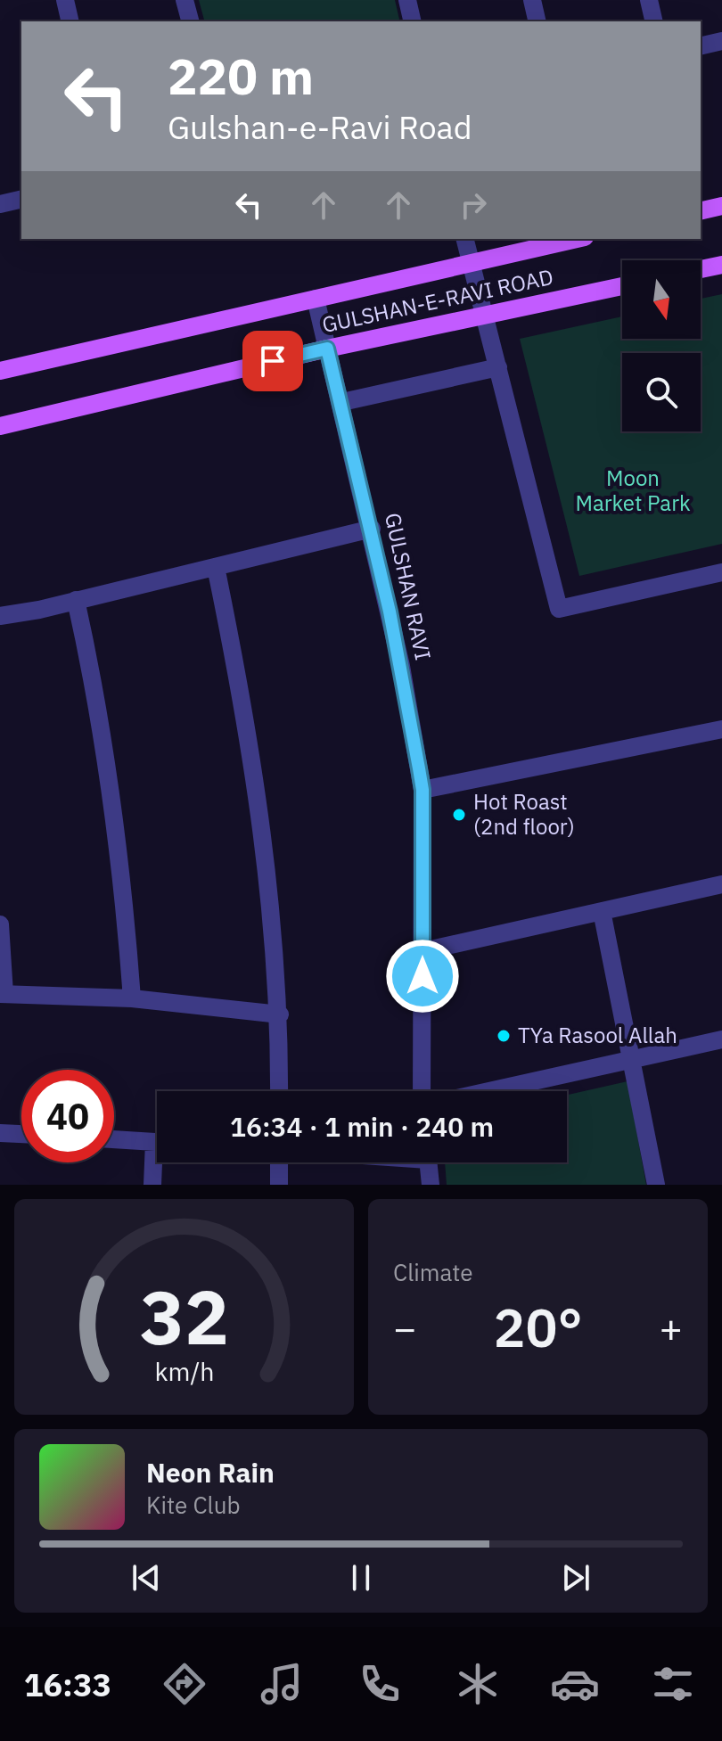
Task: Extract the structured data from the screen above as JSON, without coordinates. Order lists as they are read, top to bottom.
{
  "streets": {
    "main road": ["GULSHAN-E-RAVI ROAD"],
    "street": ["GULSHAN RAVI"]
  },
  "crossings": [
    ["GULSHAN-E-RAVI ROAD", "GULSHAN RAVI"]
  ],
  "parks": ["Moon Market Park"],
  "places": ["Hot Roast (2nd floor)", "TYa Rasool Allah"],
  "north": "bottom",
  "page": {
    "turn": ["220 m", "Gulshan-e-Ravi Road"],
    "limit": "40",
    "trip": "16:34 · 1 min · 240 m",
    "tile": "Climate",
    "heat": ["−", "20°", "+"],
    "song": ["Neon Rain", "Kite Club"],
    "tabs": "16:33",
    "gauge": ["32", "km/h"]
  }
}
